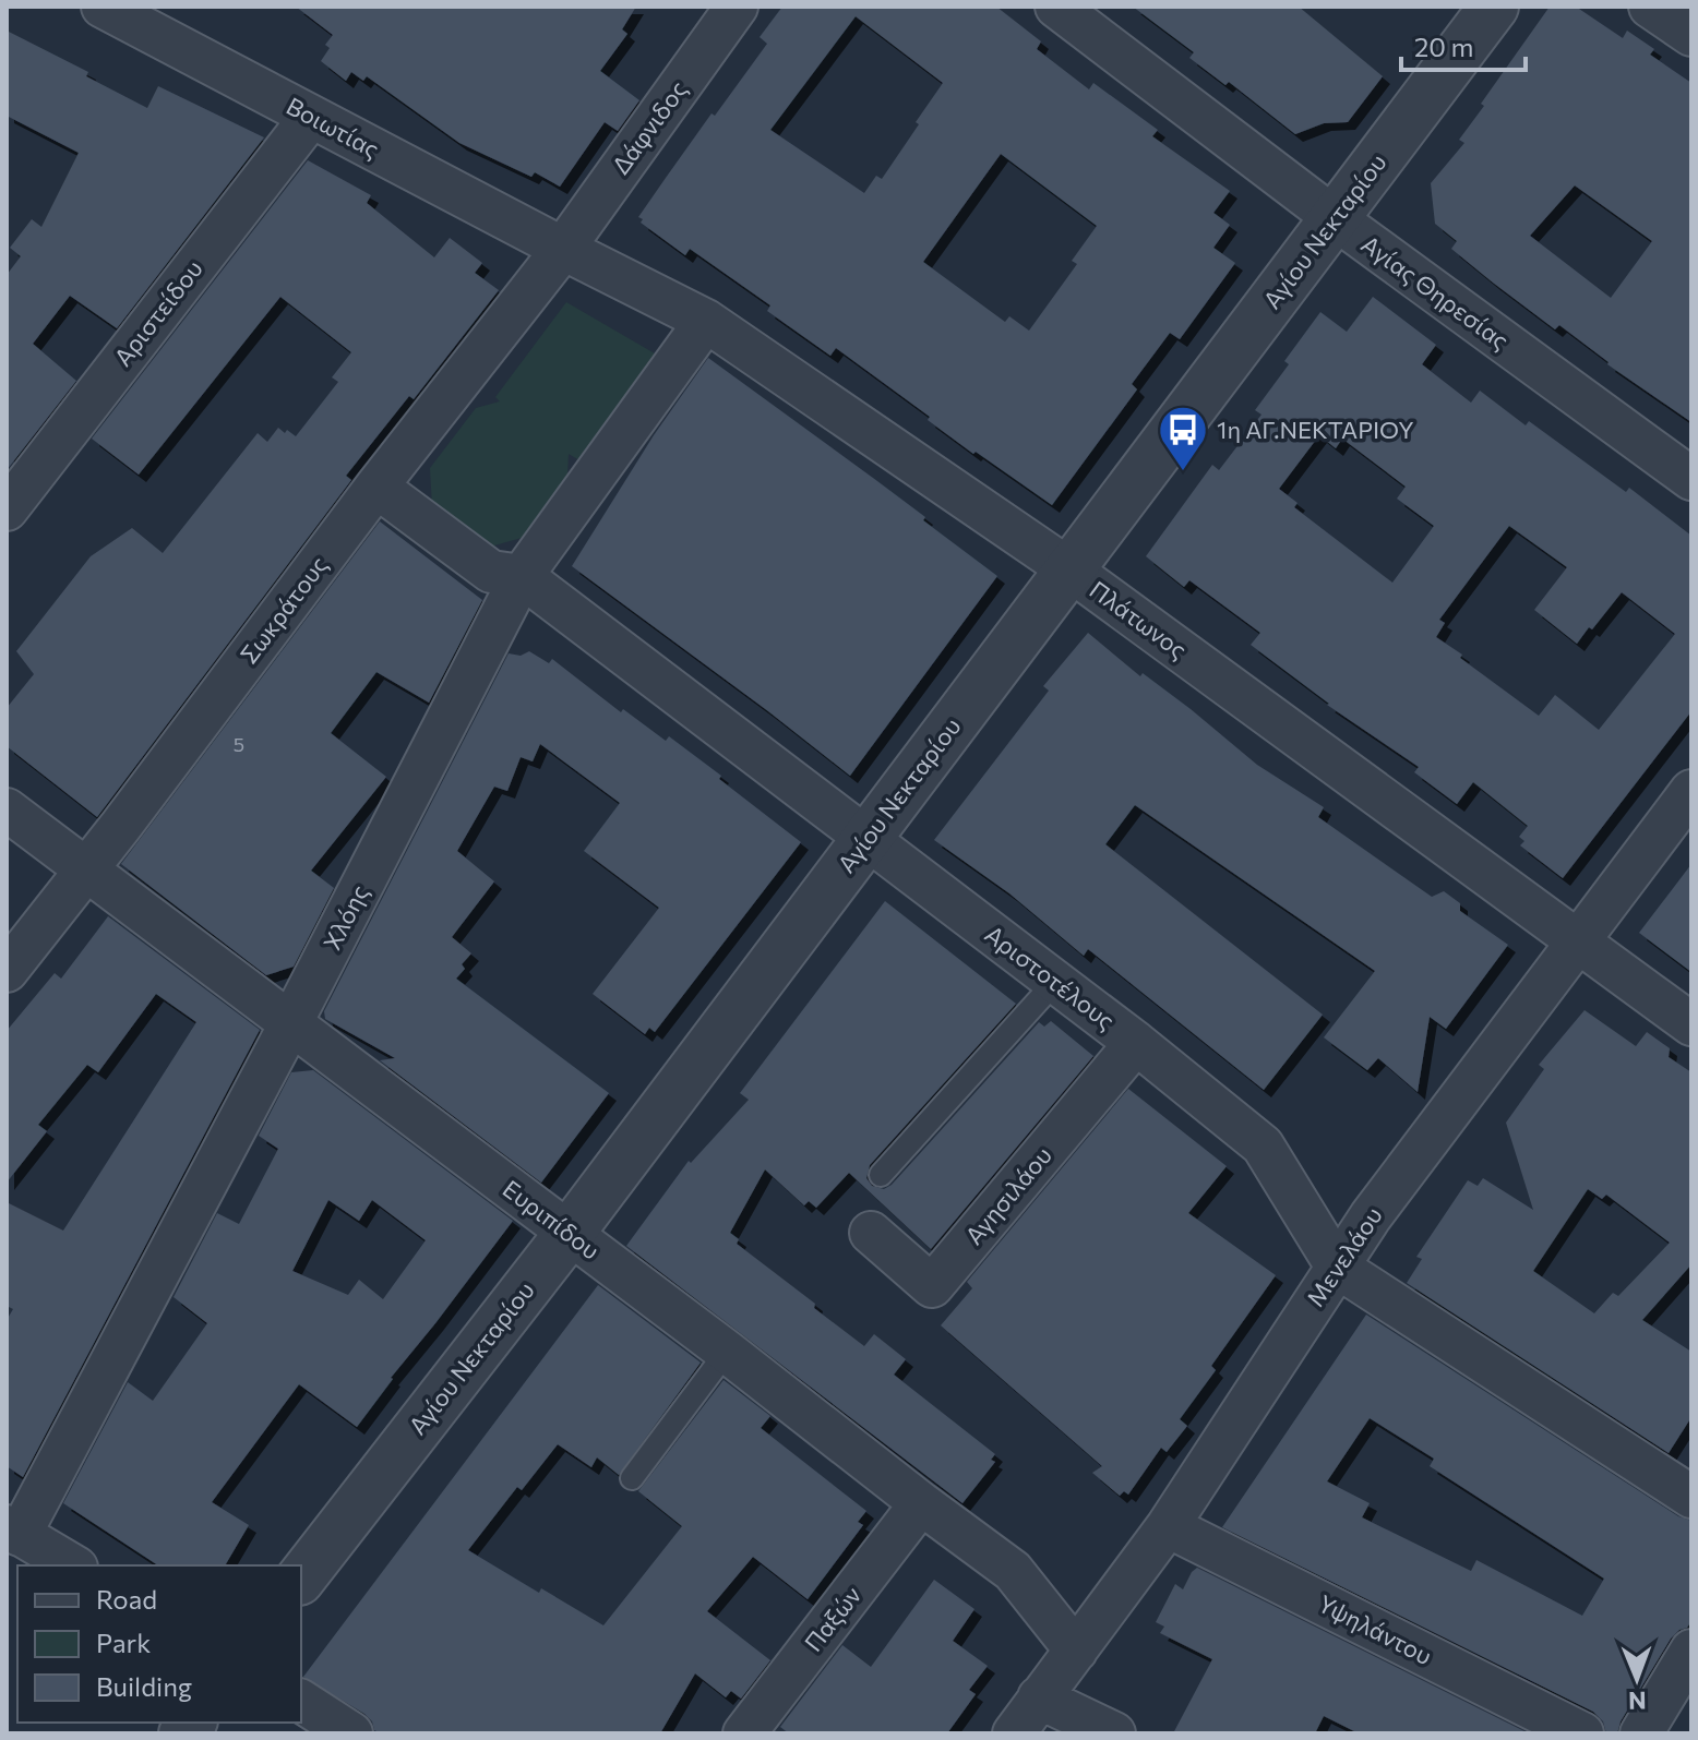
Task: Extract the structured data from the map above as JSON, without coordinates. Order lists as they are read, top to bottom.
{
  "streets": {
    "street": [
      "Βοιωτίας",
      "Δάφνιδος",
      "Αγίου Νεκταρίου",
      "Αγίας Θηρεσίας",
      "Αριστείδου",
      "Σωκράτους",
      "Πλάτωνος",
      "Χλόης",
      "Αριστοτέλους",
      "Αγησιλάου",
      "Ευριπίδου",
      "Μενελάου",
      "Παξών",
      "Υψηλάντου"
    ]
  },
  "crossings": [
    ["Βοιωτίας", "Δάφνιδος"],
    ["Βοιωτίας", "Αριστείδου"],
    ["Βοιωτίας", "Σωκράτους"],
    ["Βοιωτίας", "Πλάτωνος"],
    ["Δάφνιδος", "Σωκράτους"],
    ["Δάφνιδος", "Πλάτωνος"],
    ["Αγίου Νεκταρίου", "Αγίας Θηρεσίας"],
    ["Αγίου Νεκταρίου", "Πλάτωνος"],
    ["Αγίου Νεκταρίου", "Αριστοτέλους"],
    ["Αγίου Νεκταρίου", "Ευριπίδου"],
    ["Σωκράτους", "Πλάτωνος"],
    ["Σωκράτους", "Αριστοτέλους"],
    ["Σωκράτους", "Ευριπίδου"],
    ["Πλάτωνος", "Χλόης"],
    ["Πλάτωνος", "Μενελάου"],
    ["Χλόης", "Αριστοτέλους"],
    ["Χλόης", "Ευριπίδου"],
    ["Αριστοτέλους", "Αγησιλάου"],
    ["Αριστοτέλους", "Μενελάου"],
    ["Ευριπίδου", "Μενελάου"],
    ["Ευριπίδου", "Παξών"],
    ["Μενελάου", "Υψηλάντου"]
  ],
  "places": {
    "bus stop": ["1η ΑΓ.ΝΕΚΤΑΡΙΟΥ"]
  },
  "house_numbers": ["5"],
  "legend": ["Road", "Park", "Building"],
  "scale_bar": "20 m",
  "north": "bottom"
}
